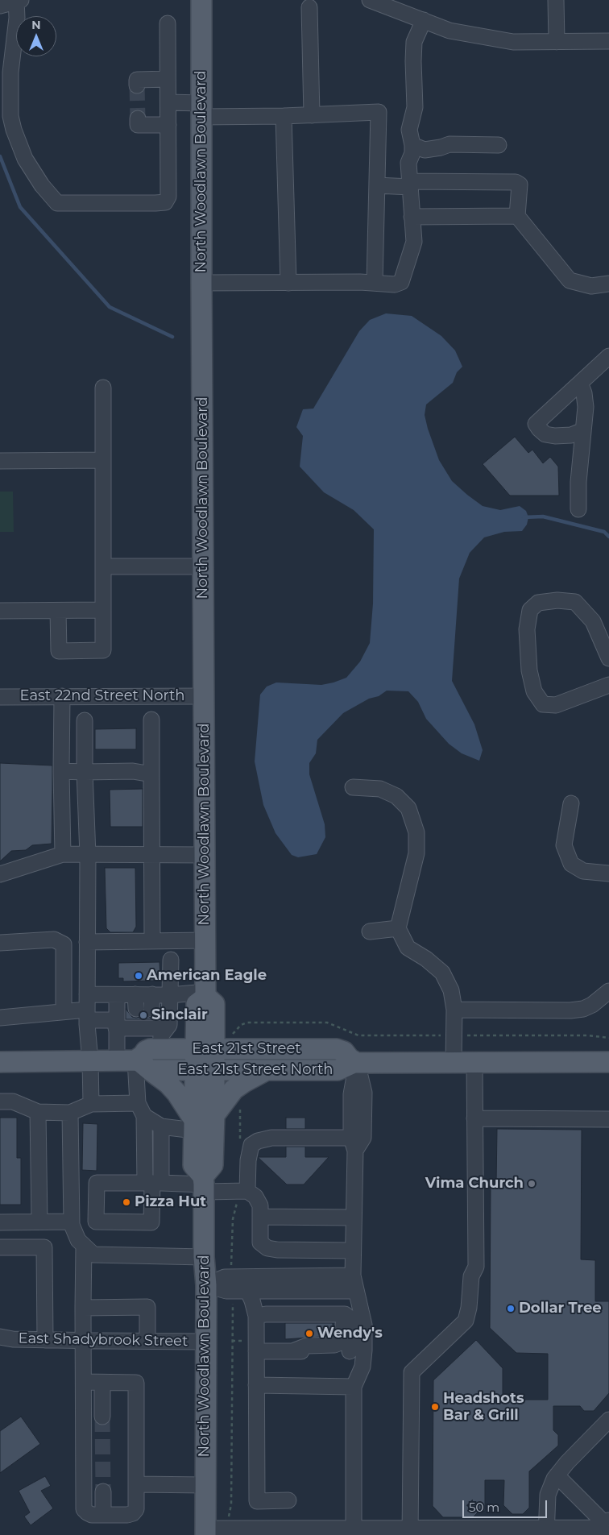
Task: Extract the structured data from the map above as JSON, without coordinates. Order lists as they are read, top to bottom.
{
  "streets": {
    "main road": ["North Woodlawn Boulevard", "East 21st Street", "East 21st Street North"],
    "street": ["East 22nd Street North", "East Shadybrook Street"]
  },
  "crossings": [
    ["North Woodlawn Boulevard", "East 22nd Street North"],
    ["North Woodlawn Boulevard", "East 21st Street"],
    ["North Woodlawn Boulevard", "East 21st Street North"],
    ["North Woodlawn Boulevard", "East Shadybrook Street"],
    ["East 21st Street", "East 21st Street North"]
  ],
  "places": [
    "American Eagle",
    "Sinclair",
    "Vima Church",
    "Pizza Hut",
    "Dollar Tree",
    "Wendy's",
    "Headshots Bar & Grill"
  ],
  "scale_bar": "50 m",
  "north": "top"
}
